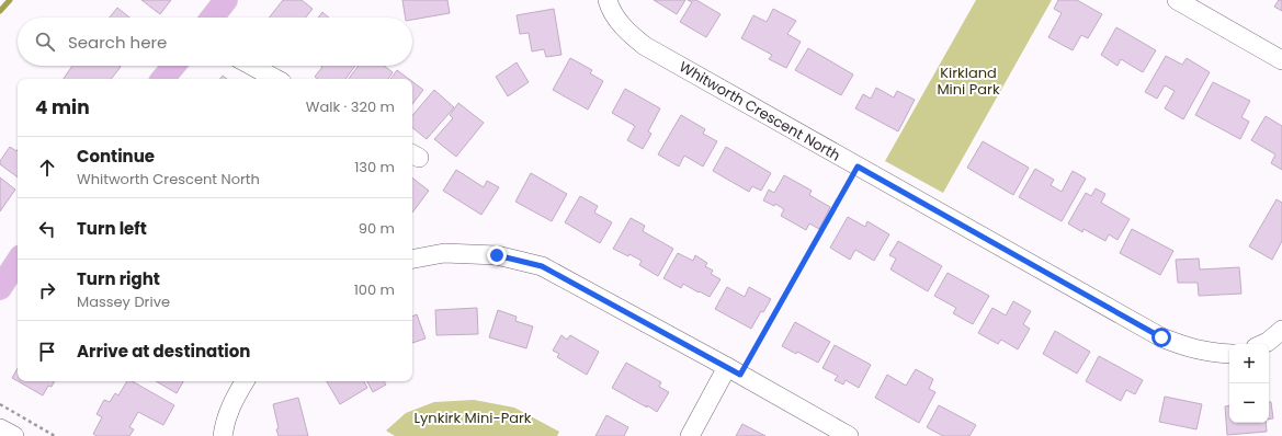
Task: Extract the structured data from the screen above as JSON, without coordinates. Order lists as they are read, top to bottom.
{
  "streets": {
    "street": ["Whitworth Crescent North"]
  },
  "parks": ["Kirkland Mini Park", "Lynkirk Mini-Park"],
  "page": {
    "search": "Search here",
    "heading": ["4 min", "Walk · 320 m"],
    "list": [
      ["Continue", "Whitworth Crescent North", "130 m"],
      ["Turn left", "90 m"],
      ["Turn right", "Massey Drive", "100 m"],
      "Arrive at destination"
    ],
    "map_buttons": ["+", "−"]
  }
}
